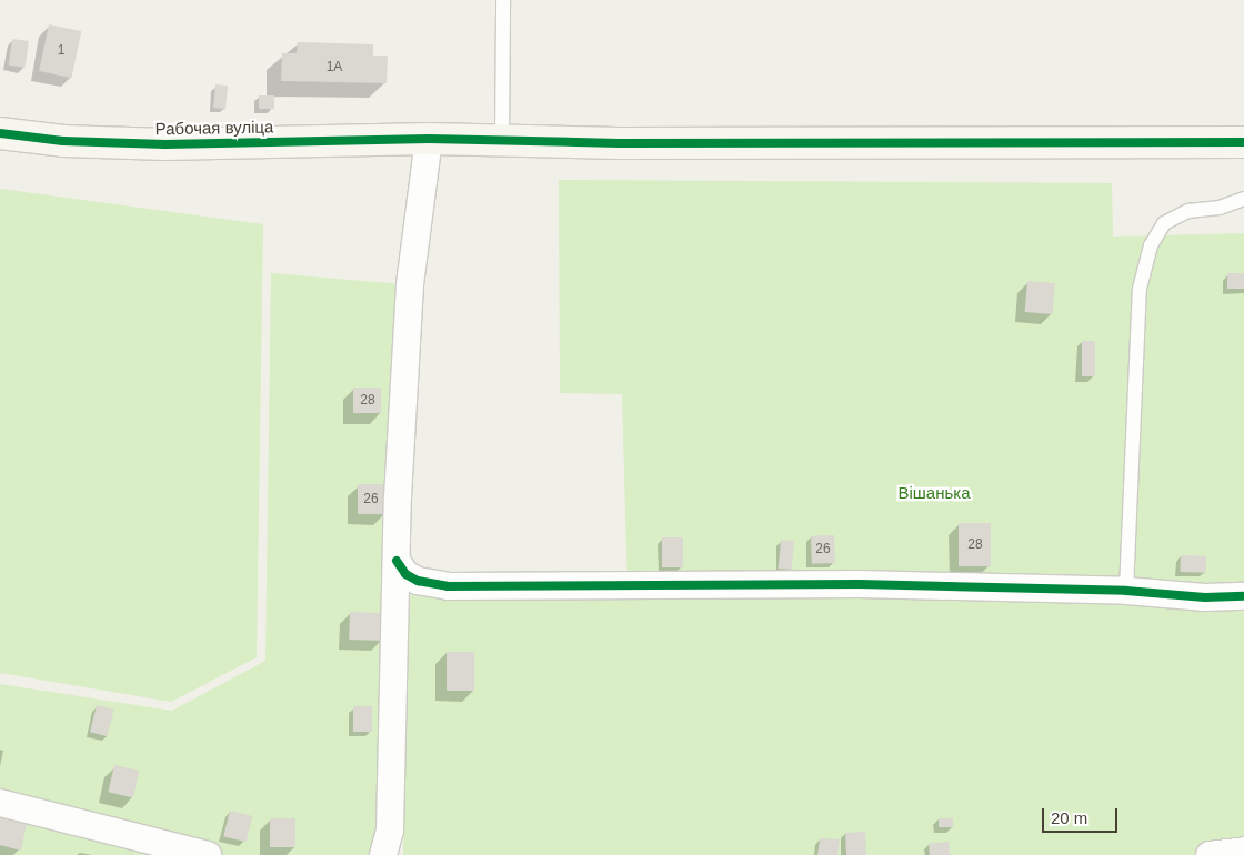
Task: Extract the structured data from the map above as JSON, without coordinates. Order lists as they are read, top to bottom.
{
  "streets": {
    "street": ["Рабочая вуліца"]
  },
  "parks": ["Вішанька"],
  "house_numbers": [
    "1",
    "1А",
    "28",
    "26",
    "28",
    "26"
  ],
  "scale_bar": "20 m"
}
